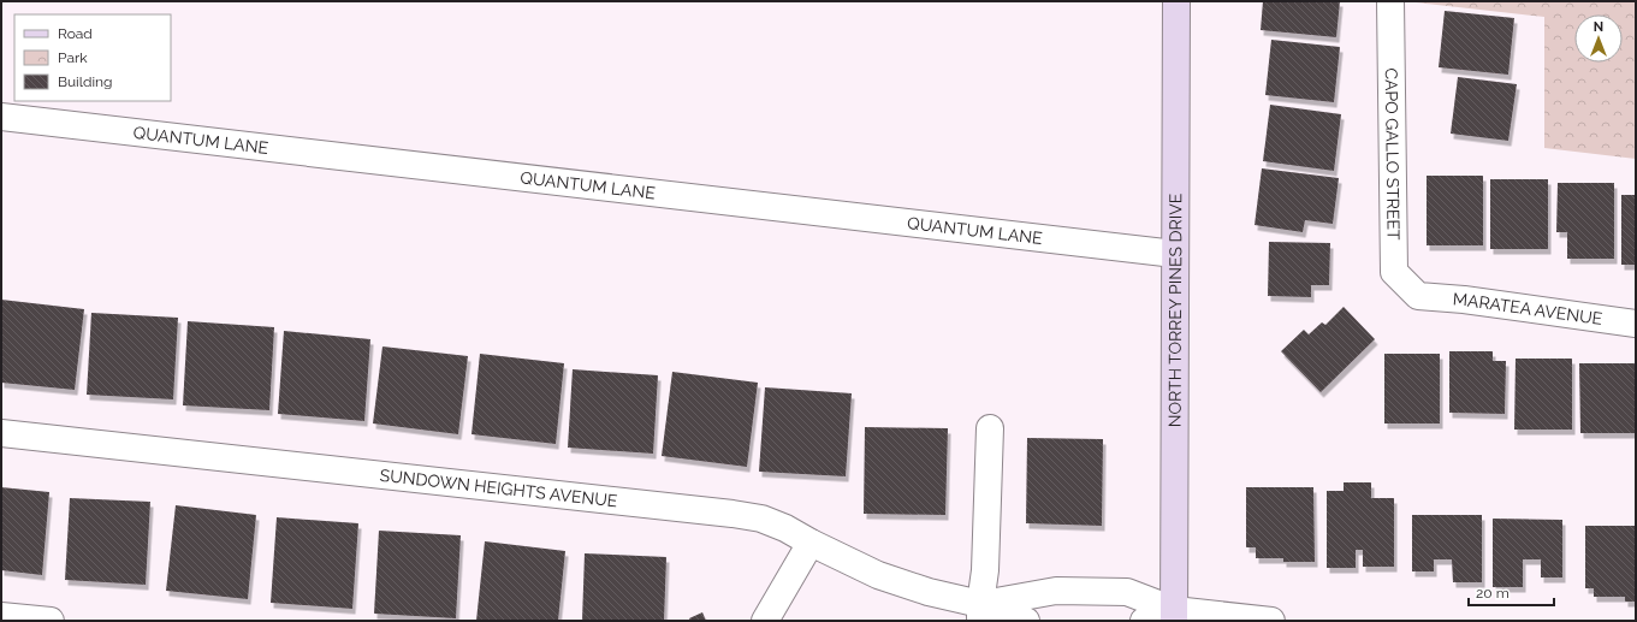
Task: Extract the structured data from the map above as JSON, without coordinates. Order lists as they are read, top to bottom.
{
  "streets": {
    "street": [
      "QUANTUM LANE",
      "CAPO GALLO STREET",
      "MARATEA AVENUE",
      "NORTH TORREY PINES DRIVE",
      "SUNDOWN HEIGHTS AVENUE"
    ]
  },
  "crossings": [
    ["QUANTUM LANE", "NORTH TORREY PINES DRIVE"],
    ["CAPO GALLO STREET", "MARATEA AVENUE"],
    ["NORTH TORREY PINES DRIVE", "SUNDOWN HEIGHTS AVENUE"]
  ],
  "legend": ["Road", "Park", "Building"],
  "scale_bar": "20 m",
  "north": "top"
}
